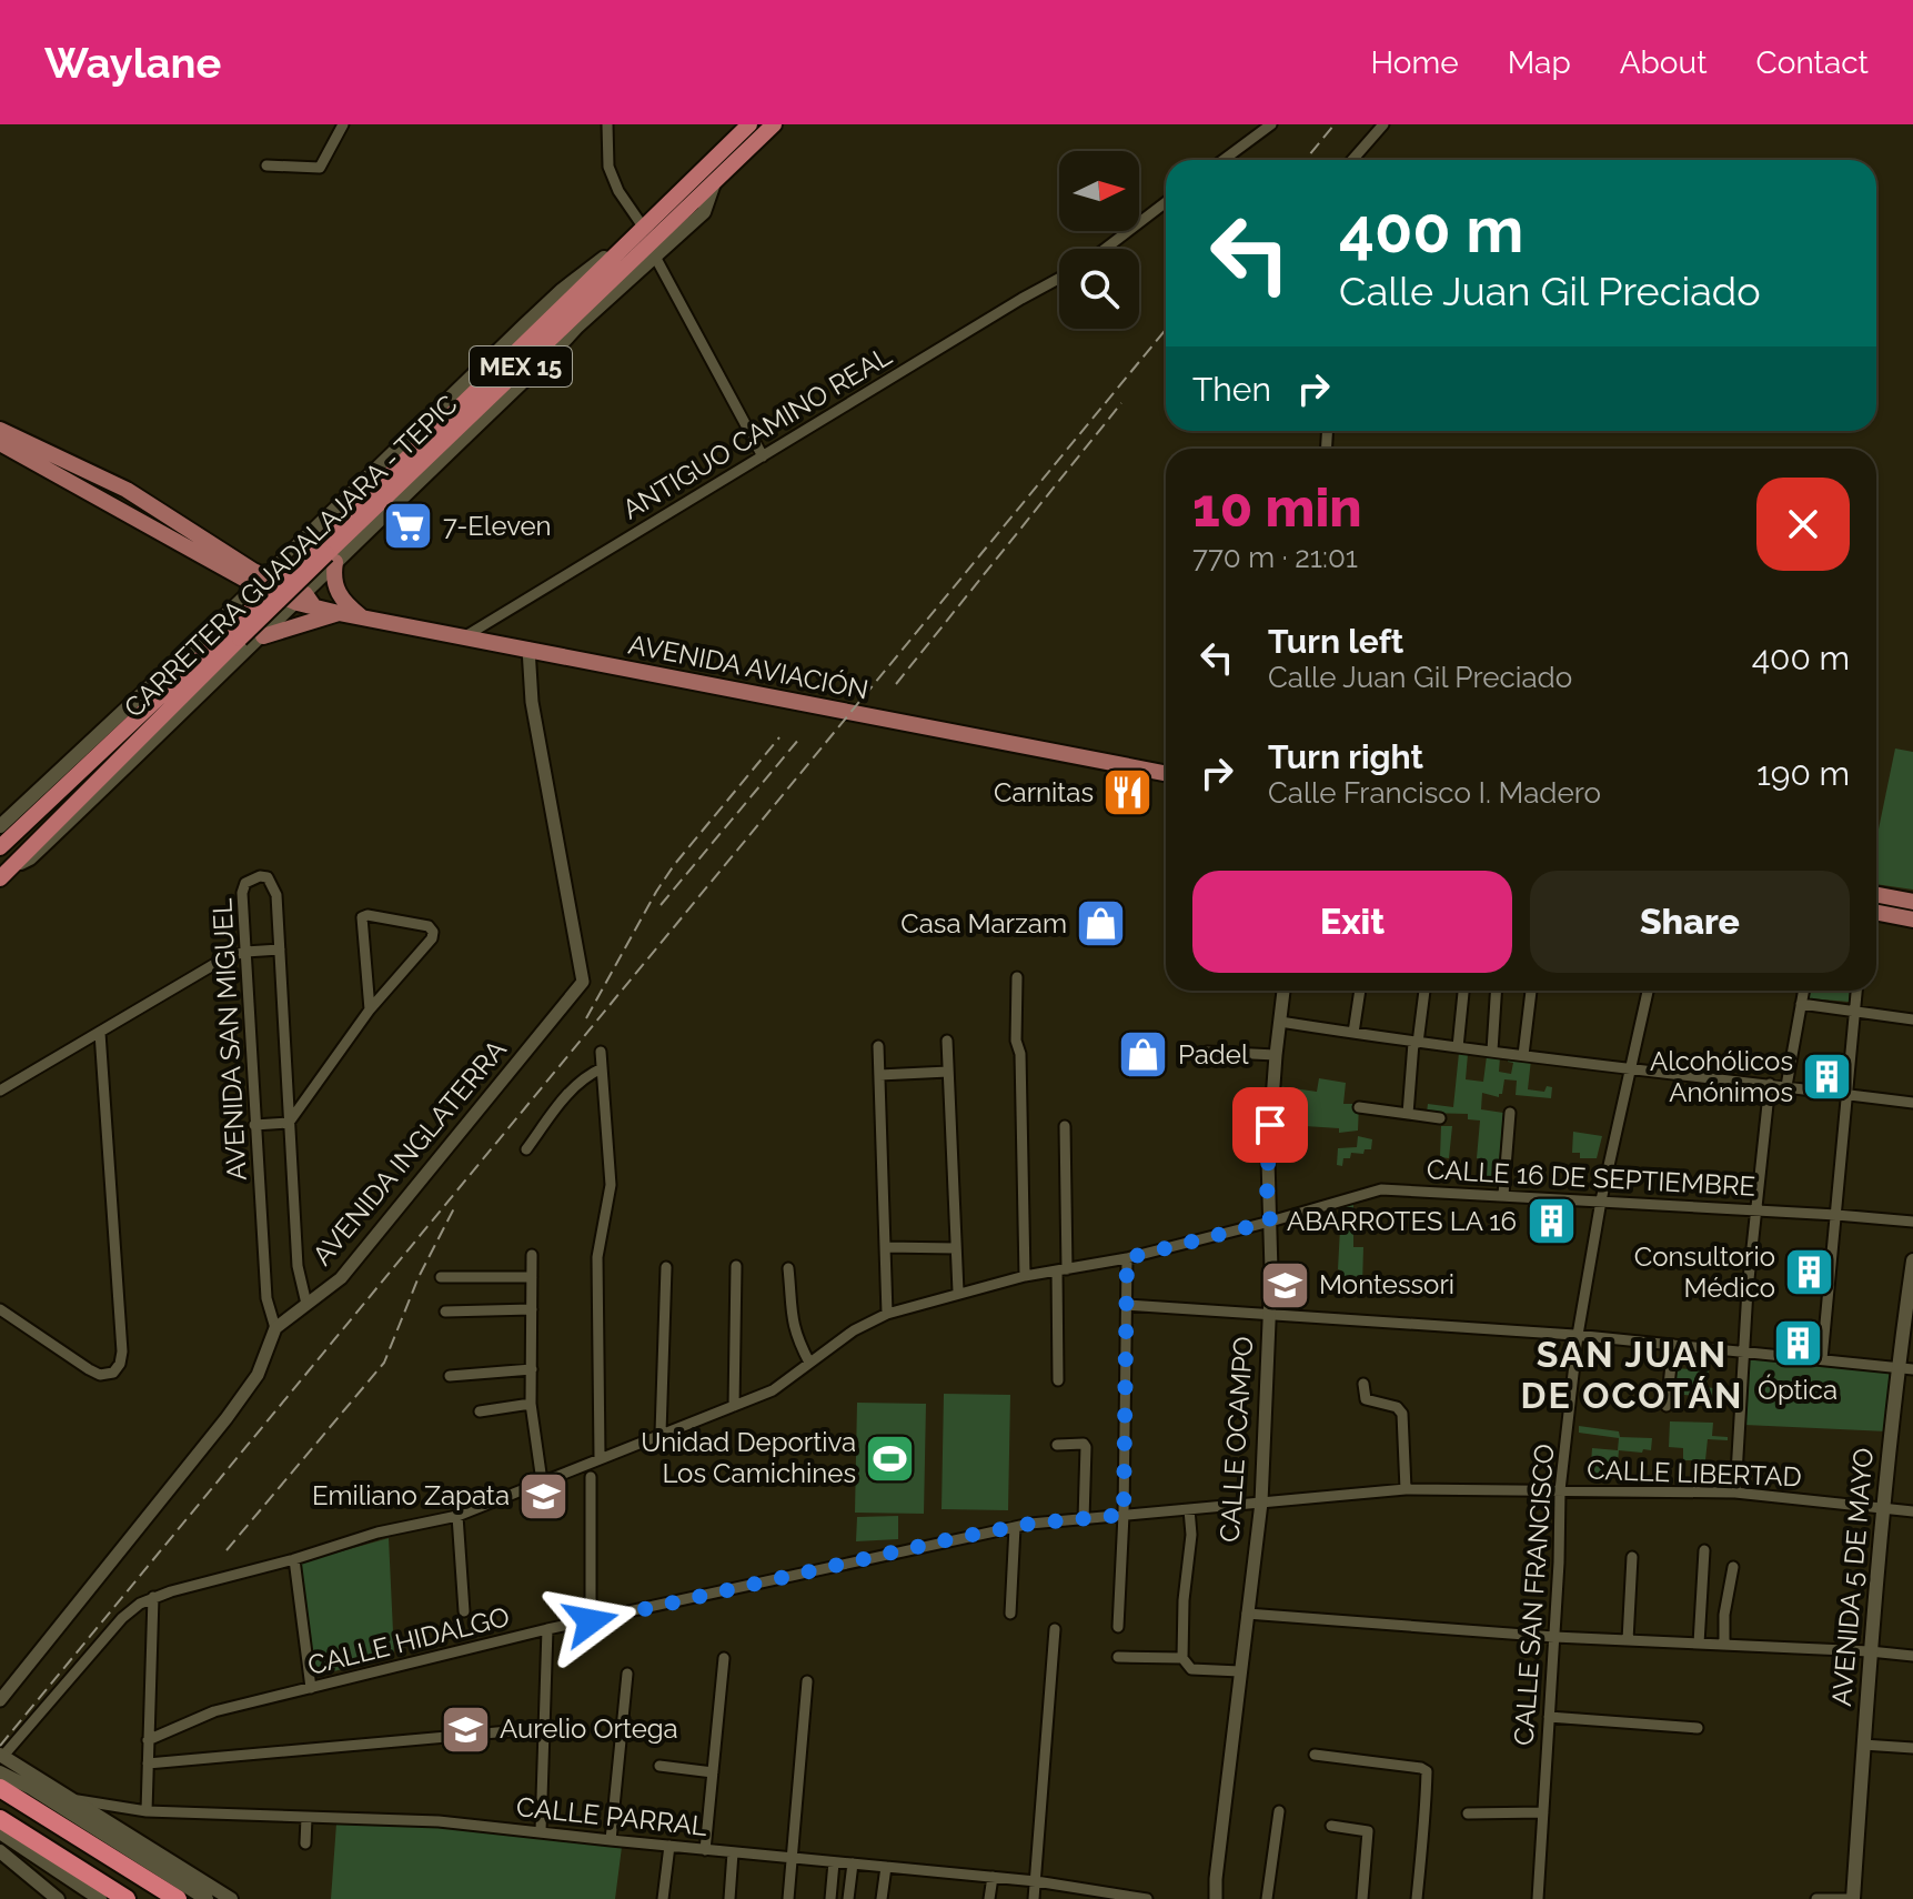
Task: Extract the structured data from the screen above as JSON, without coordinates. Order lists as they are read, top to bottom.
{
  "streets": {
    "highway": ["MEX 15", "CARRETERA GUADALAJARA - TEPIC"],
    "main road": ["AVENIDA AVIACIÓN", "AVENIDA 5 DE MAYO"],
    "street": [
      "ANTIGUO CAMINO REAL",
      "AVENIDA SAN MIGUEL",
      "AVENIDA INGLATERRA",
      "CALLE 16 DE SEPTIEMBRE",
      "CALLE OCAMPO",
      "CALLE LIBERTAD",
      "CALLE SAN FRANCISCO",
      "CALLE HIDALGO",
      "CALLE PARRAL"
    ]
  },
  "crossings": [
    ["ANTIGUO CAMINO REAL", "AVENIDA AVIACIÓN"],
    ["AVENIDA AVIACIÓN", "AVENIDA INGLATERRA"],
    ["AVENIDA SAN MIGUEL", "AVENIDA INGLATERRA"],
    ["CALLE 16 DE SEPTIEMBRE", "CALLE OCAMPO"],
    ["CALLE 16 DE SEPTIEMBRE", "CALLE SAN FRANCISCO"],
    ["CALLE OCAMPO", "CALLE LIBERTAD"],
    ["CALLE OCAMPO", "CALLE HIDALGO"],
    ["CALLE LIBERTAD", "AVENIDA 5 DE MAYO"],
    ["CALLE LIBERTAD", "CALLE SAN FRANCISCO"],
    ["CALLE LIBERTAD", "CALLE HIDALGO"]
  ],
  "districts": ["SAN JUAN DE OCOTÁN"],
  "places": {
    "supermarket": ["7-Eleven"],
    "restaurant": ["Carnitas"],
    "shop": ["Casa Marzam", "Padel"],
    "building": [
      "Alcohólicos Anónimos",
      "ABARROTES LA 16",
      "Consultorio Médico",
      "Óptica"
    ],
    "school or university": ["Montessori", "Emiliano Zapata", "Aurelio Ortega"],
    "sports": ["Unidad Deportiva Los Camichines"]
  },
  "north": "right",
  "page": {
    "header": "Waylane",
    "nav": [
      "Home",
      "Map",
      "About",
      "Contact"
    ],
    "turn": ["400 m", "Calle Juan Gil Preciado"],
    "then": "Then",
    "heading": ["10 min", "770 m · 21:01"],
    "list": [
      {
        "name": "Turn left",
        "note": "Calle Juan Gil Preciado",
        "value": "400 m"
      },
      {
        "name": "Turn right",
        "note": "Calle Francisco I. Madero",
        "value": "190 m"
      }
    ],
    "buttons": ["Exit", "Share"]
  }
}
